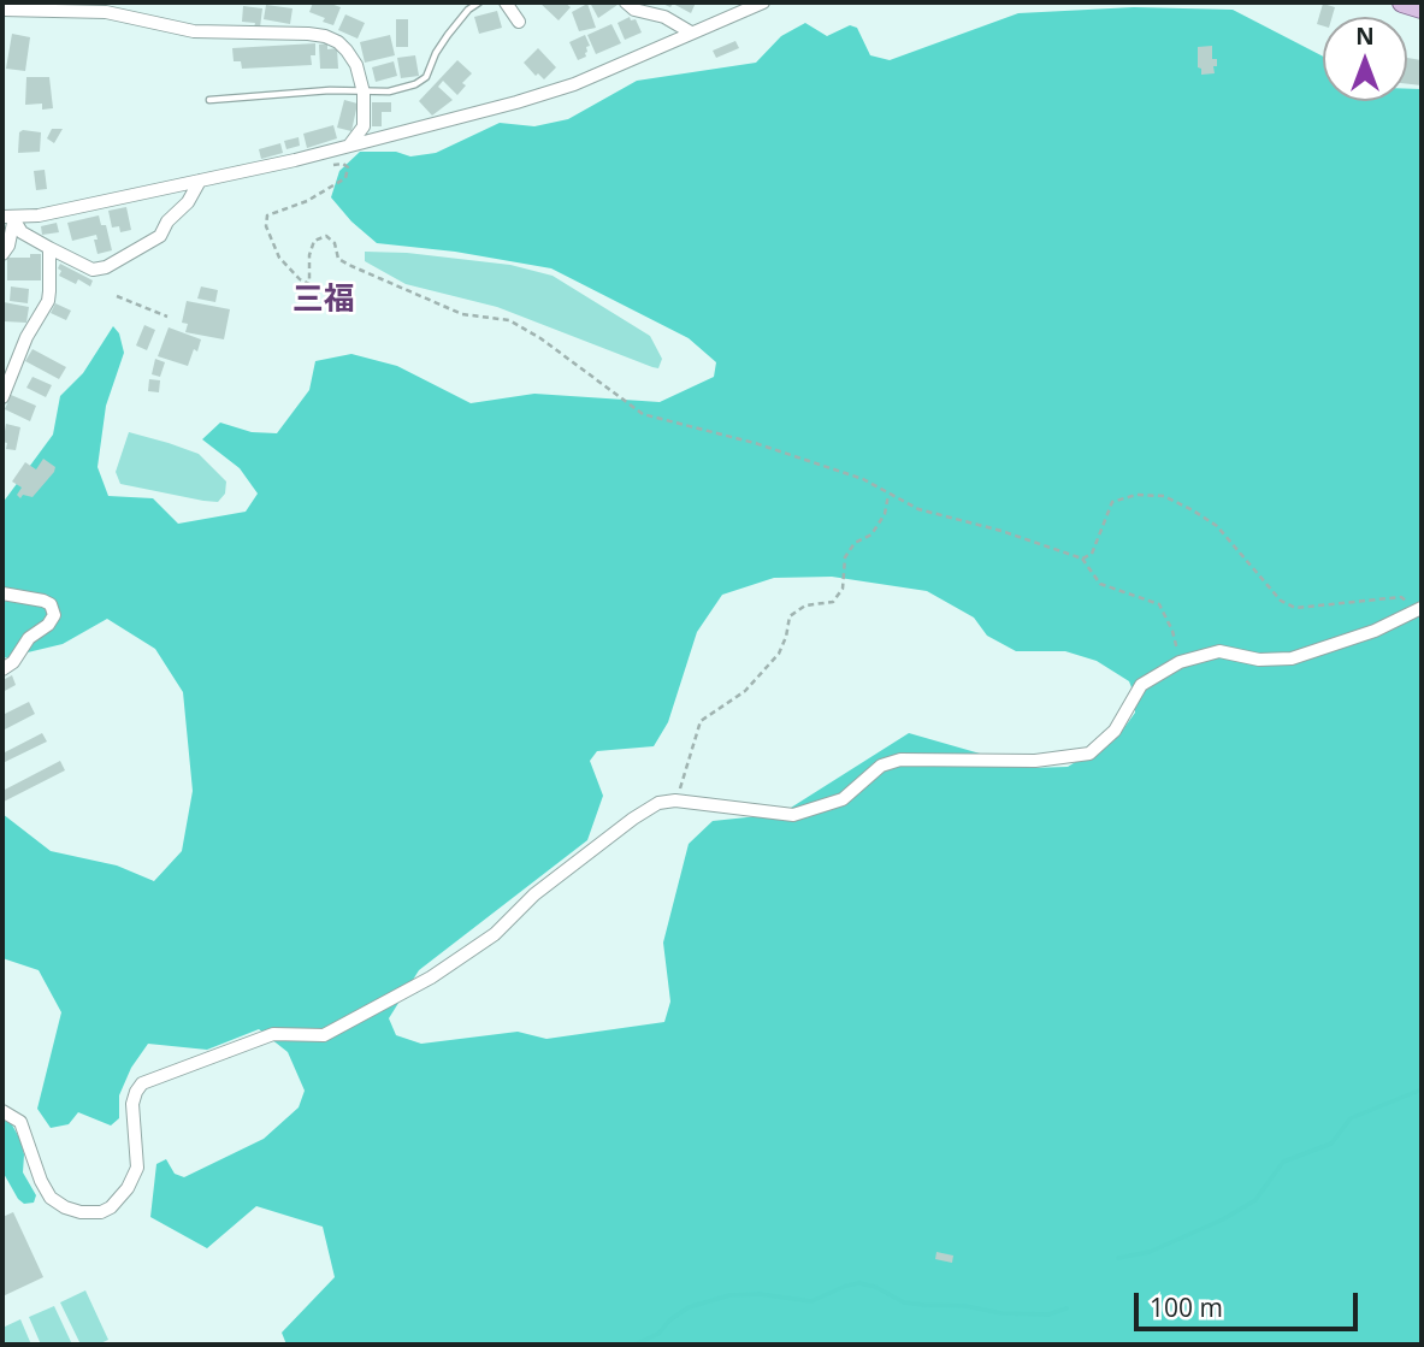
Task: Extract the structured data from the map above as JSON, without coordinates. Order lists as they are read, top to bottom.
{
  "districts": ["三福"],
  "scale_bar": "100 m",
  "north": "top"
}
